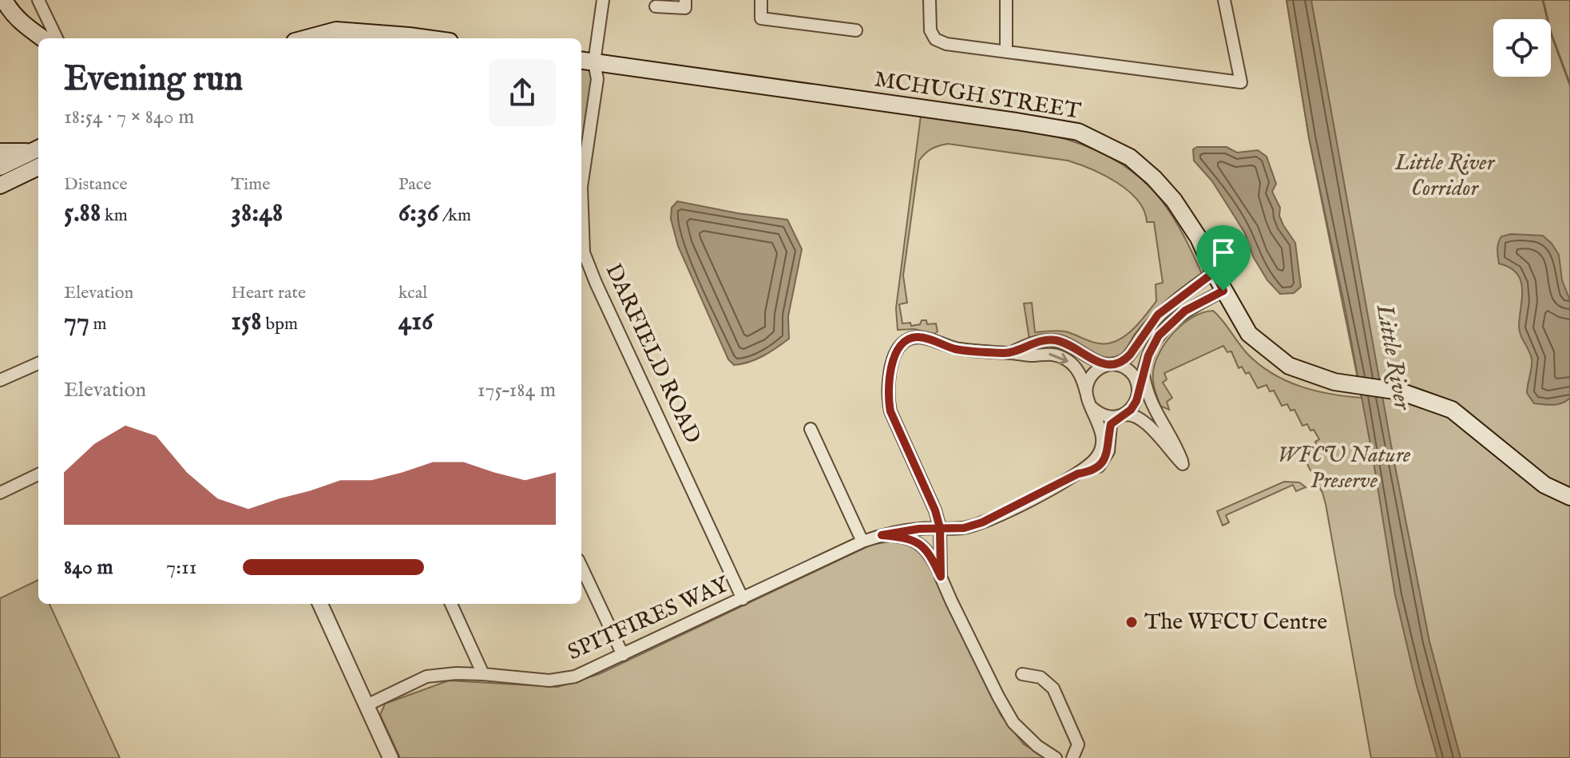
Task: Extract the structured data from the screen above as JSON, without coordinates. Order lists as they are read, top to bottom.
{
  "streets": {
    "main road": ["MCHUGH STREET"],
    "street": ["DARFIELD ROAD", "SPITFIRES WAY"]
  },
  "crossings": [
    ["MCHUGH STREET", "DARFIELD ROAD"],
    ["DARFIELD ROAD", "SPITFIRES WAY"]
  ],
  "water": ["Little River"],
  "parks": ["Little River Corridor", "WFCU Nature Preserve"],
  "places": ["The WFCU Centre"],
  "page": {
    "heading": ["Evening run", "18:54 · 7 × 840 m"],
    "stats": [
      ["Distance", "5.88 km"],
      ["Time", "38:48"],
      ["Pace", "6:36 /km"],
      ["Elevation", "77 m"],
      ["Heart rate", "158 bpm"],
      ["kcal", "416"]
    ],
    "chart": ["Elevation", "175–184 m"],
    "list": [
      {
        "name": "840 m",
        "note": "7:11"
      }
    ]
  }
}
